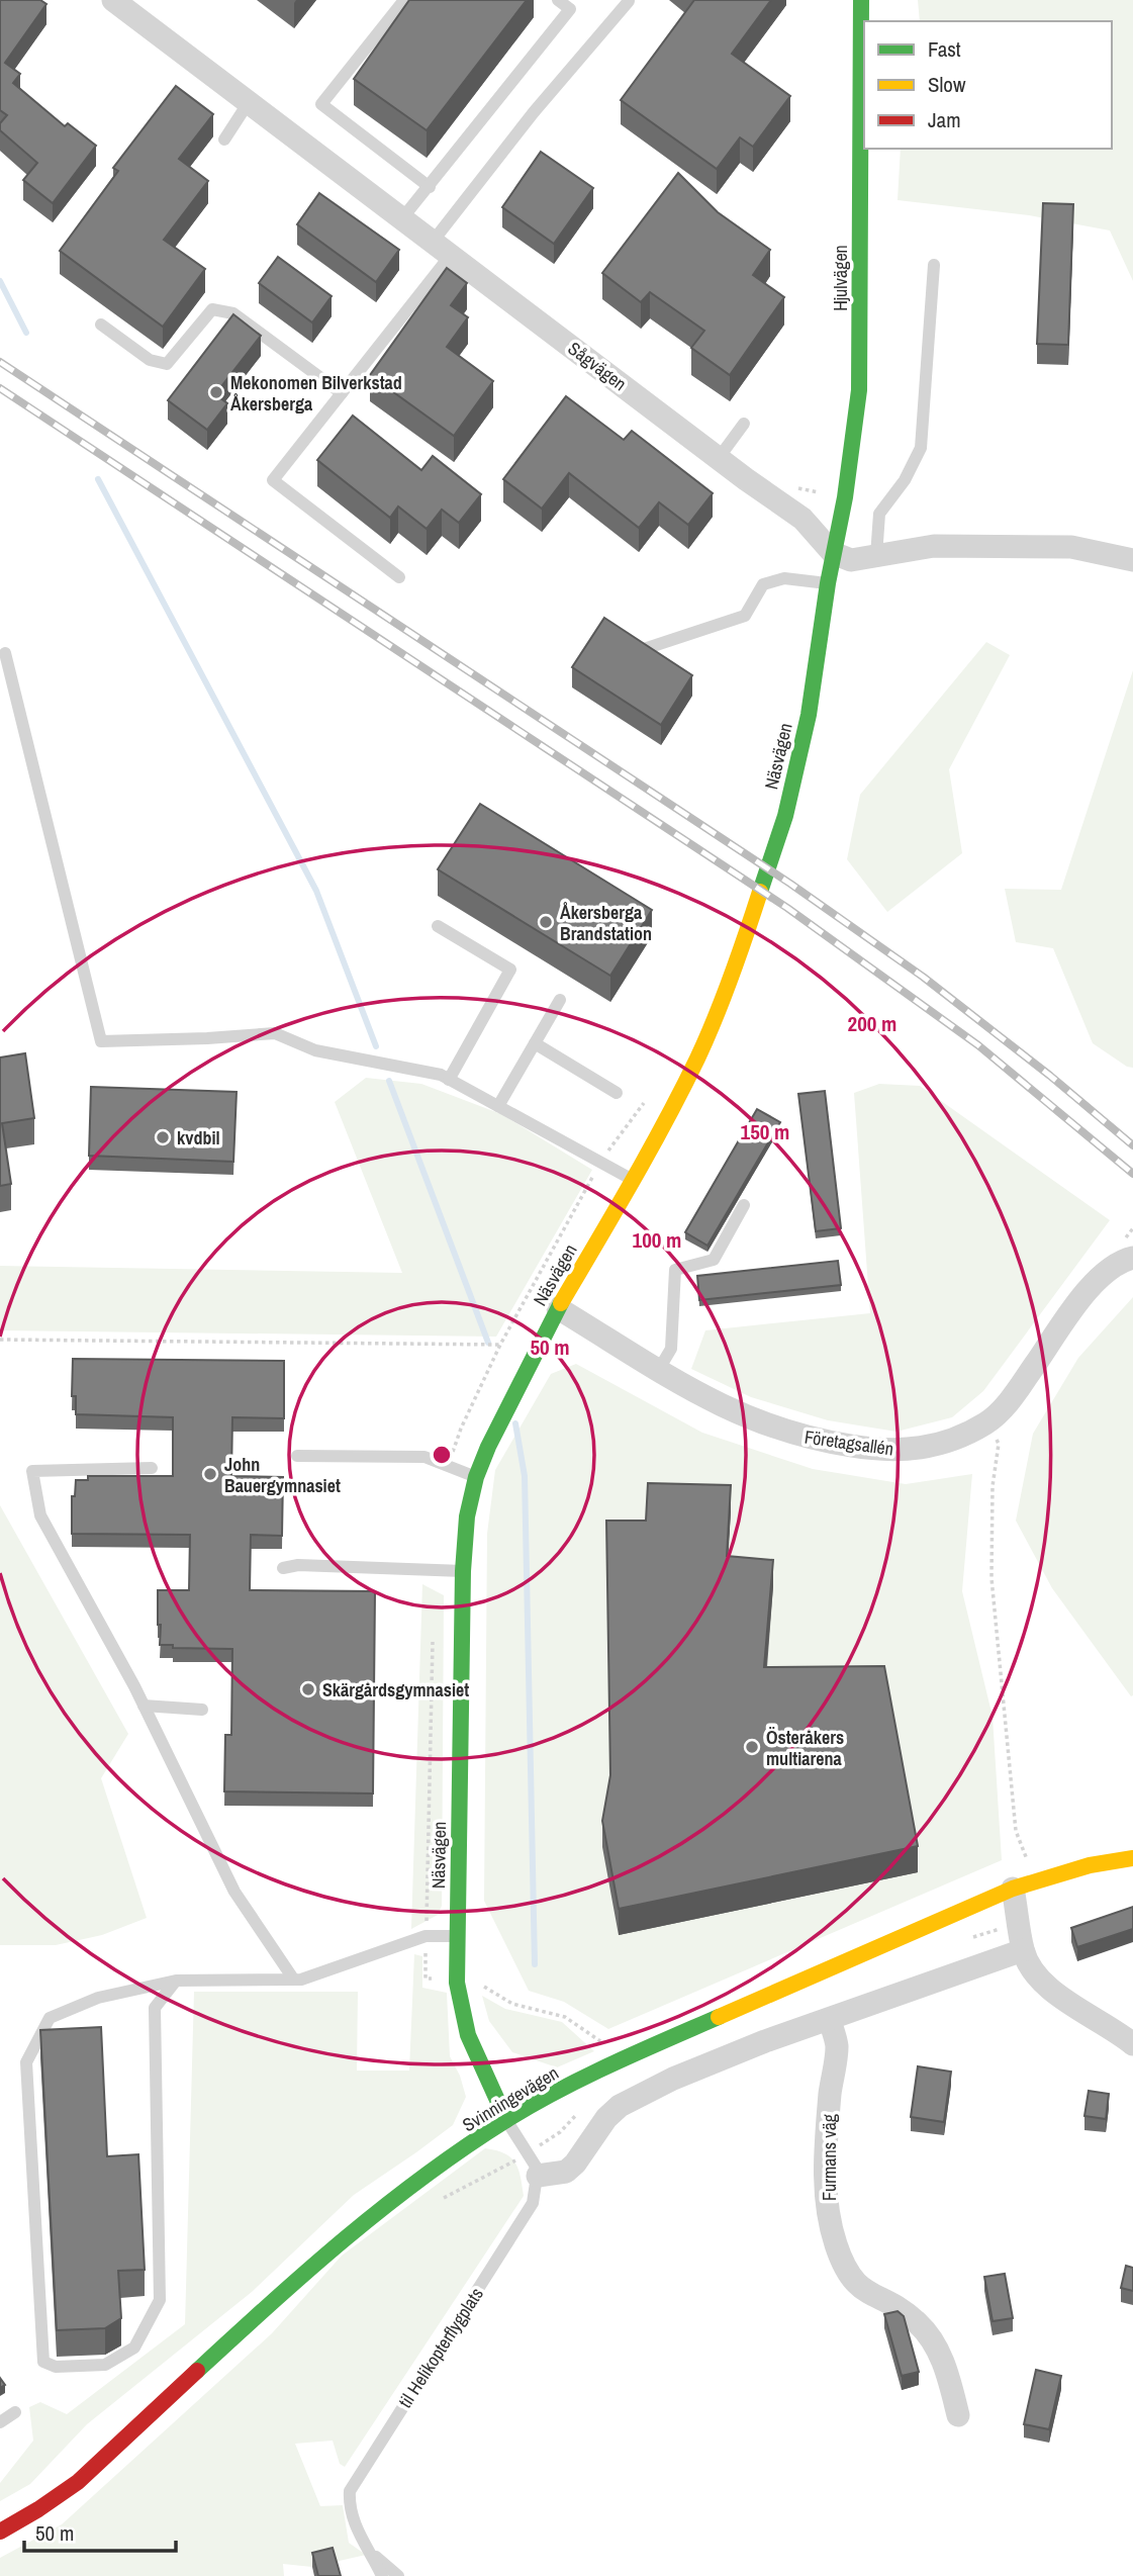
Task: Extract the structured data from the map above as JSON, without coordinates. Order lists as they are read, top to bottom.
{
  "streets": {
    "street": [
      "Hjulvägen",
      "Sågvägen",
      "Näsvägen",
      "Företagsallén",
      "Svinningevägen",
      "Furmans väg"
    ],
    "lane": ["til Helikopterflygplats"]
  },
  "crossings": [
    ["Hjulvägen", "Sågvägen"],
    ["Hjulvägen", "Näsvägen"],
    ["Sågvägen", "Näsvägen"],
    ["Näsvägen", "Företagsallén"],
    ["Näsvägen", "Svinningevägen"]
  ],
  "places": [
    "Mekonomen Bilverkstad Åkersberga",
    "Åkersberga Brandstation",
    "kvdbil",
    "John Bauergymnasiet",
    "Skärgårdsgymnasiet",
    "Österåkers multiarena"
  ],
  "legend": ["Fast", "Slow", "Jam"],
  "scale_bar": "50 m",
  "rings": [
    "200 m",
    "150 m",
    "100 m",
    "50 m"
  ]
}
